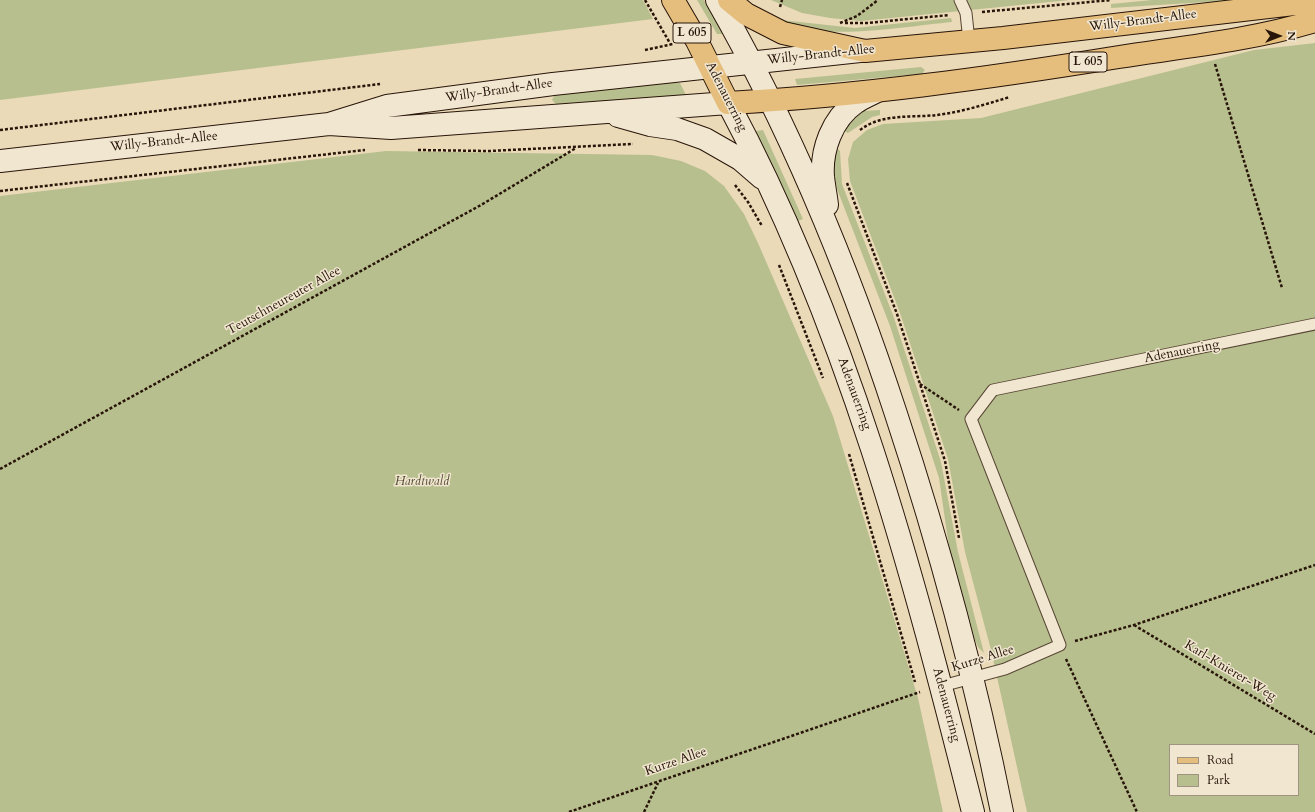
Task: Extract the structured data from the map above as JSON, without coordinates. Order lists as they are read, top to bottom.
{
  "streets": {
    "main road": ["Willy-Brandt-Allee", "L 605", "Adenauerring"],
    "lane": ["Kurze Allee"],
    "path": ["Teutschneureuter Allee", "Karl-Knierer-Weg"]
  },
  "crossings": [
    ["Willy-Brandt-Allee", "L 605"],
    ["Willy-Brandt-Allee", "Adenauerring"],
    ["Adenauerring", "Kurze Allee"]
  ],
  "parks": ["Hardtwald"],
  "legend": ["Road", "Park"],
  "north": "right"
}
